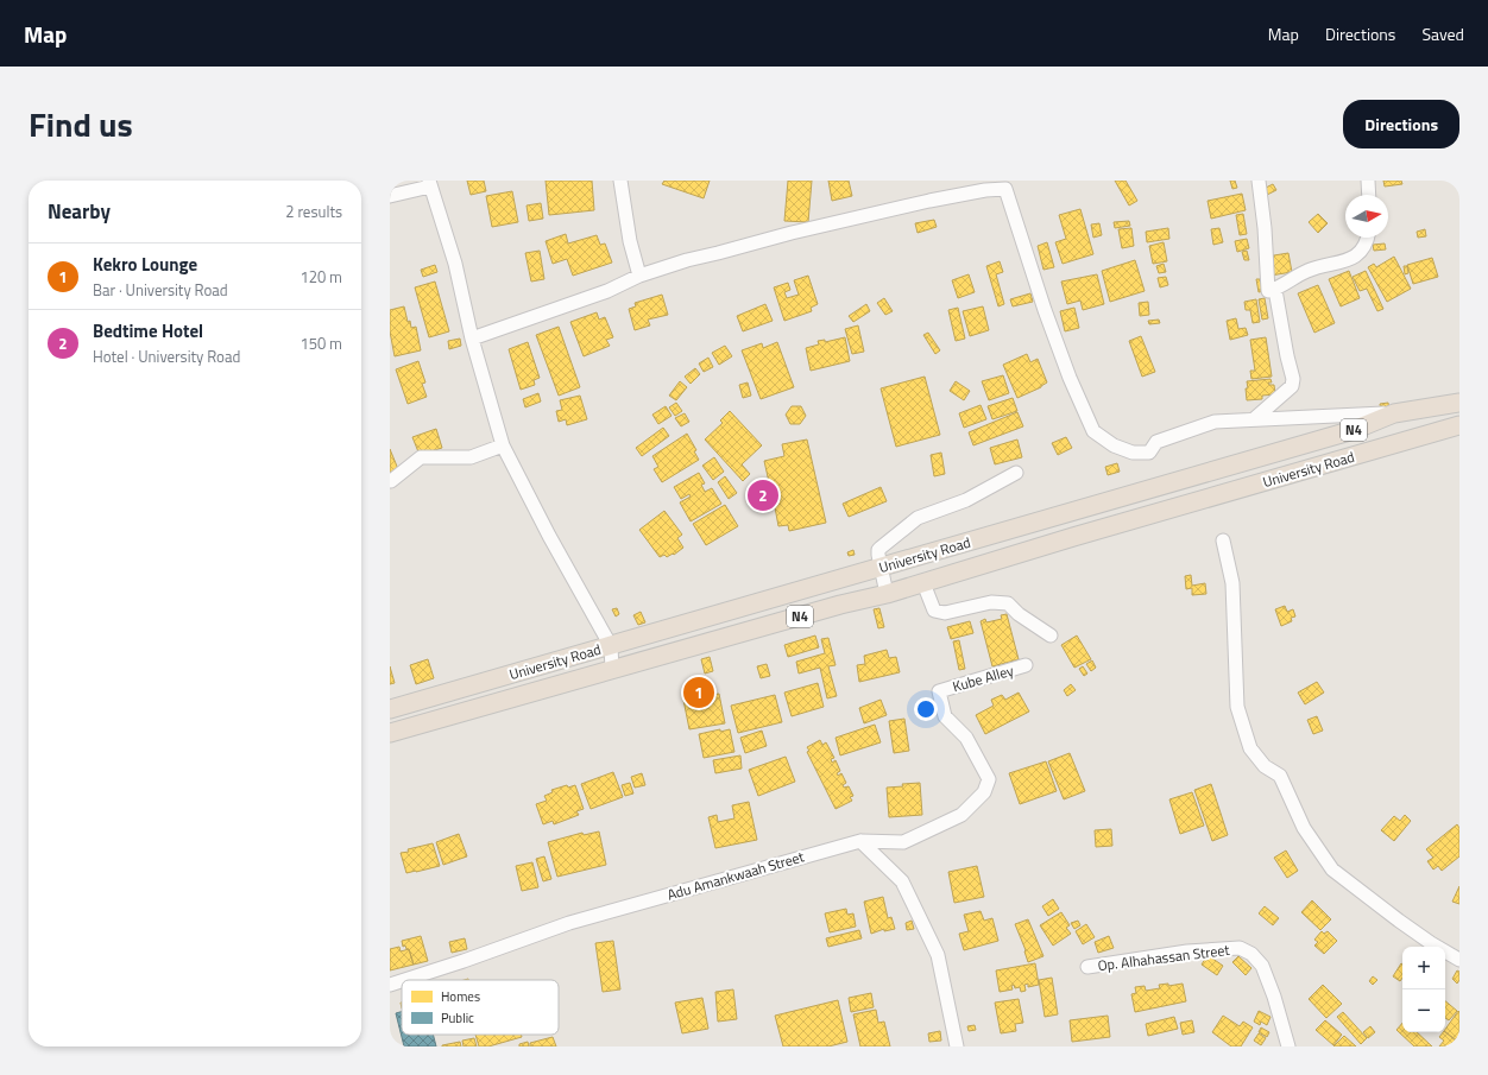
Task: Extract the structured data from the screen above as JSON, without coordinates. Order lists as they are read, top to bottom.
{
  "streets": {
    "highway": ["N4", "University Road"],
    "street": ["Kube Alley", "Adu Amankwaah Street", "Op. Alhahassan Street"]
  },
  "crossings": [
    ["Kube Alley", "Adu Amankwaah Street"]
  ],
  "legend": ["Homes", "Public"],
  "north": "right",
  "page": {
    "header": "Map",
    "nav": ["Map", "Directions", "Saved"],
    "title": "Find us",
    "buttons": "Directions",
    "heading": ["Nearby", "2 results"],
    "list": [
      {
        "mark": "1",
        "name": "Kekro Lounge",
        "note": "Bar · University Road",
        "value": "120 m"
      },
      {
        "mark": "2",
        "name": "Bedtime Hotel",
        "note": "Hotel · University Road",
        "value": "150 m"
      }
    ],
    "pins": ["2", "1"],
    "map_buttons": ["+", "−"]
  }
}
